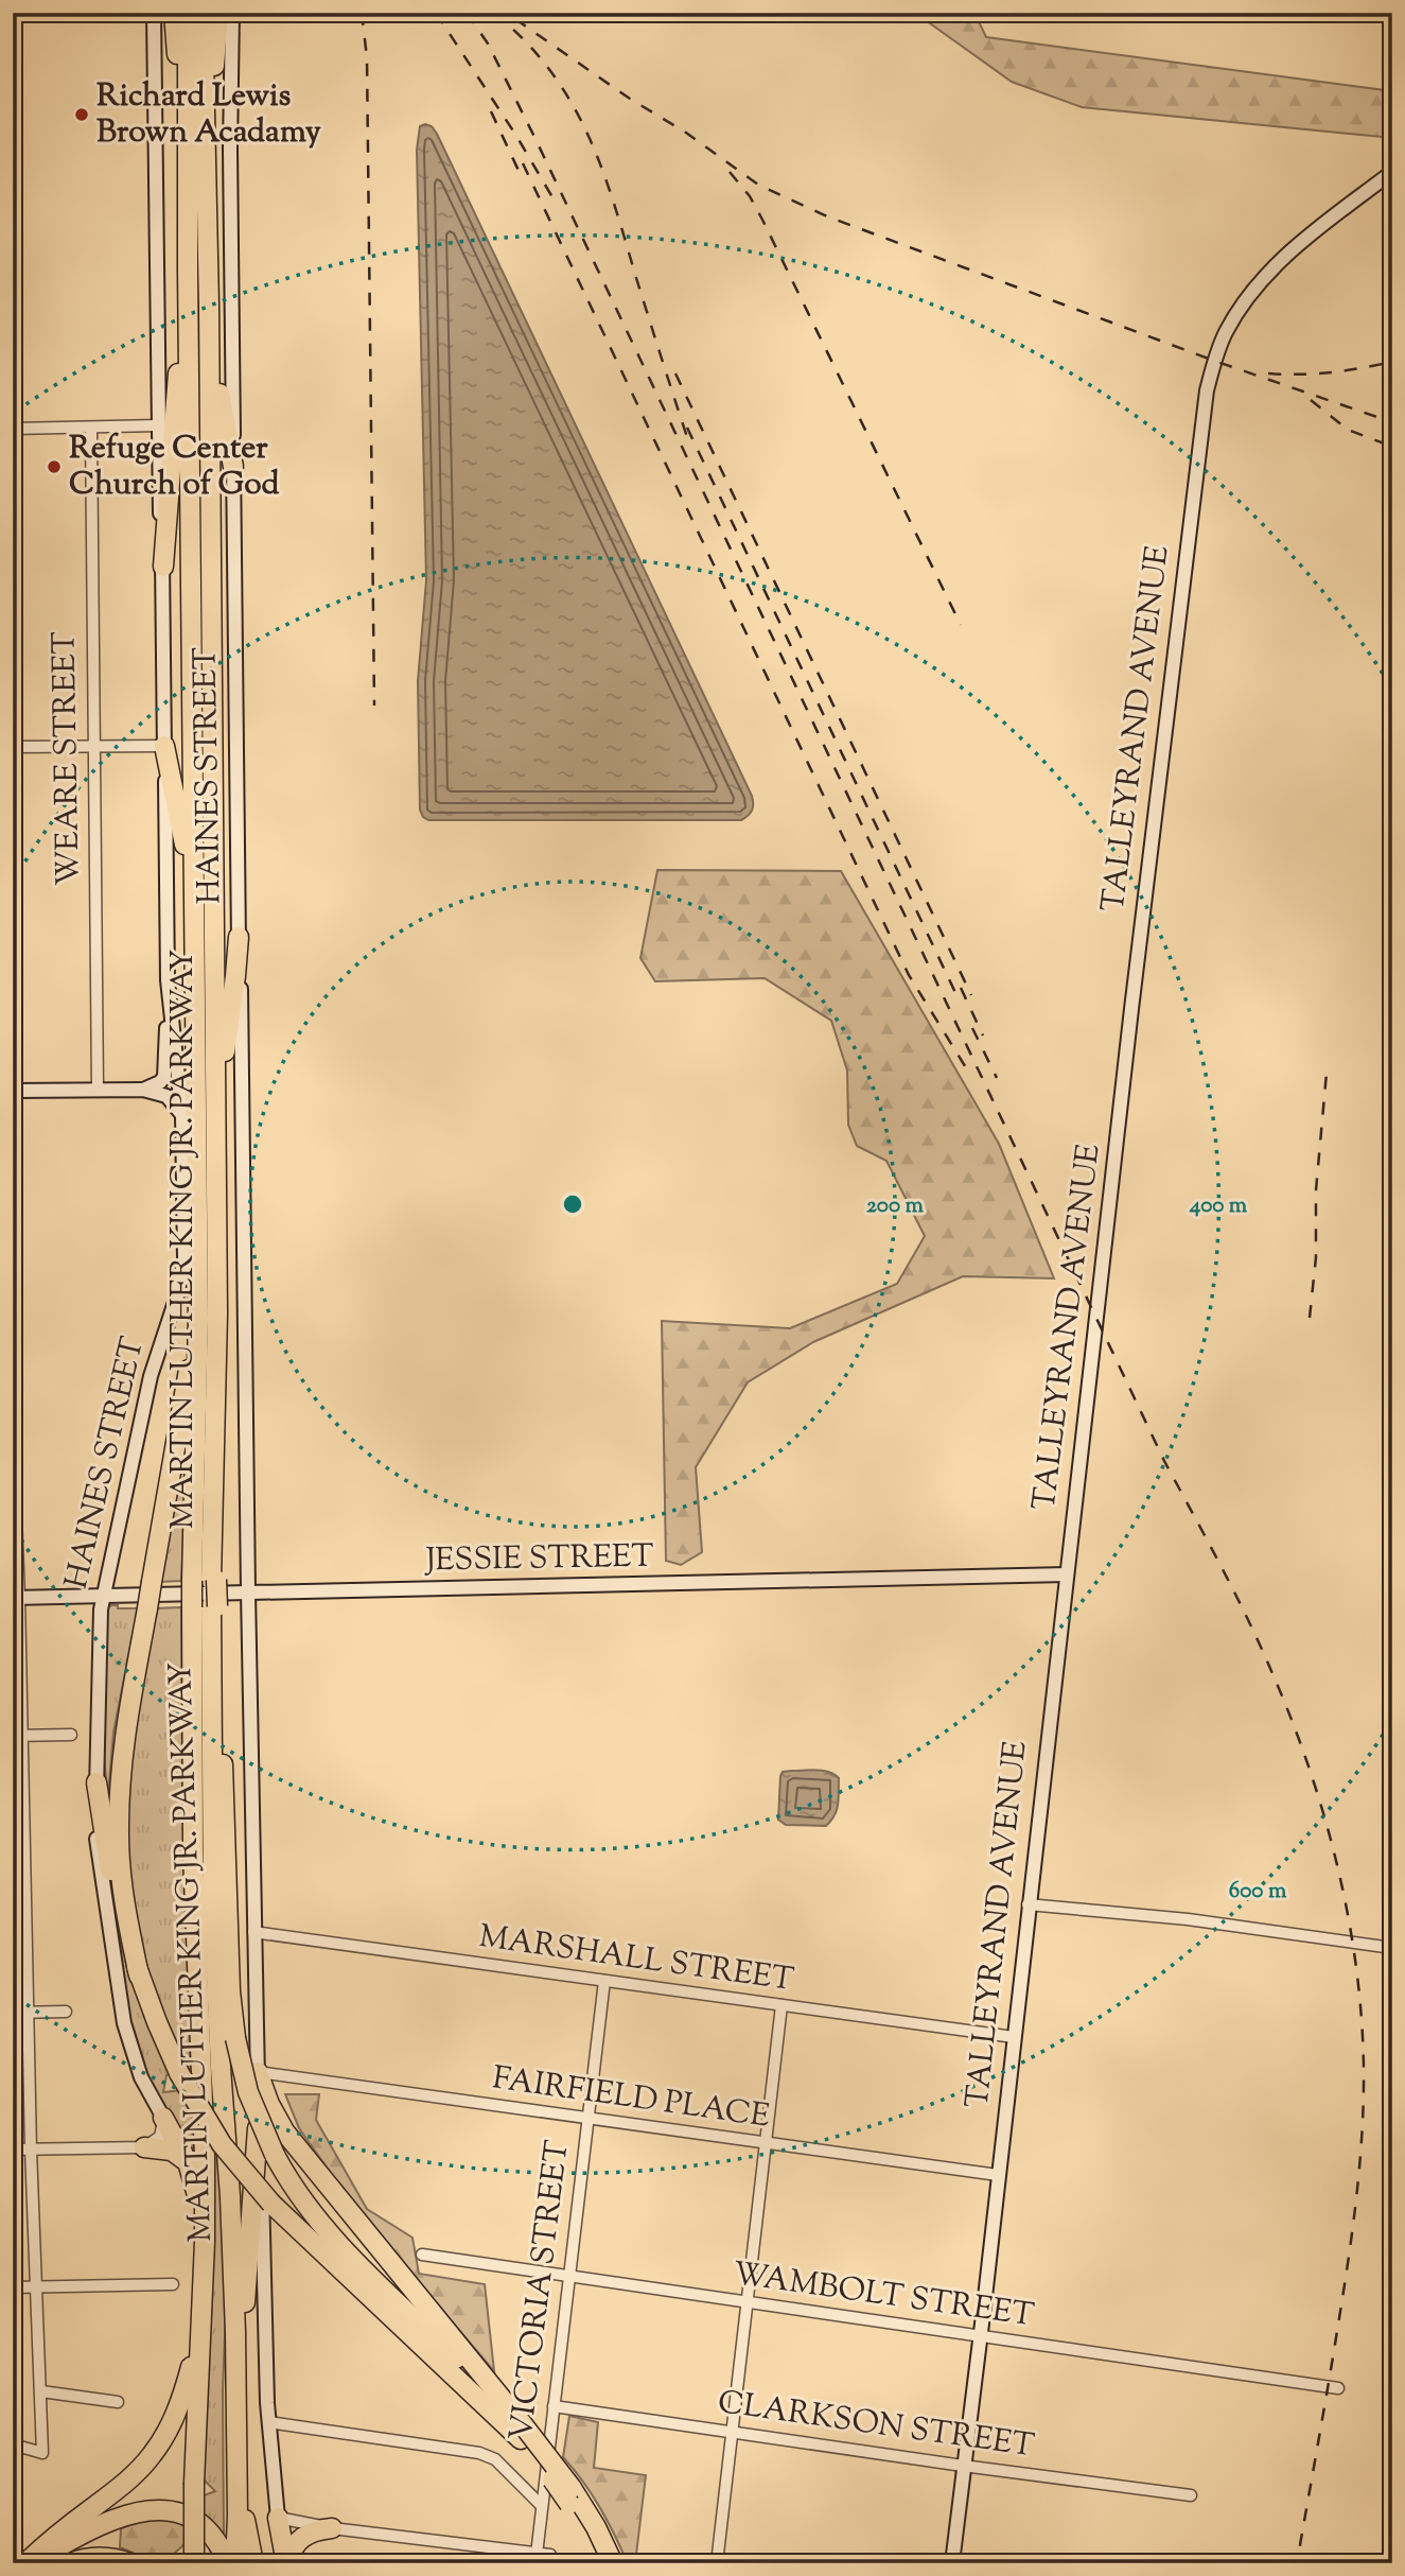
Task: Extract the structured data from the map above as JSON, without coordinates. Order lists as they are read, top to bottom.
{
  "streets": {
    "highway": ["MARTIN LUTHER KING JR. PARKWAY"],
    "street": [
      "TALLEYRAND AVENUE",
      "WEARE STREET",
      "HAINES STREET",
      "JESSIE STREET",
      "MARSHALL STREET",
      "FAIRFIELD PLACE",
      "VICTORIA STREET",
      "WAMBOLT STREET",
      "CLARKSON STREET"
    ]
  },
  "crossings": [
    ["TALLEYRAND AVENUE", "JESSIE STREET"],
    ["TALLEYRAND AVENUE", "MARSHALL STREET"],
    ["TALLEYRAND AVENUE", "FAIRFIELD PLACE"],
    ["TALLEYRAND AVENUE", "WAMBOLT STREET"],
    ["TALLEYRAND AVENUE", "CLARKSON STREET"],
    ["HAINES STREET", "JESSIE STREET"],
    ["HAINES STREET", "MARSHALL STREET"],
    ["HAINES STREET", "FAIRFIELD PLACE"],
    ["MARSHALL STREET", "VICTORIA STREET"],
    ["FAIRFIELD PLACE", "VICTORIA STREET"],
    ["VICTORIA STREET", "WAMBOLT STREET"],
    ["VICTORIA STREET", "CLARKSON STREET"]
  ],
  "places": ["Richard Lewis Brown Acadamy", "Refuge Center Church of God"],
  "rings": ["200 m", "400 m", "600 m"]
}
